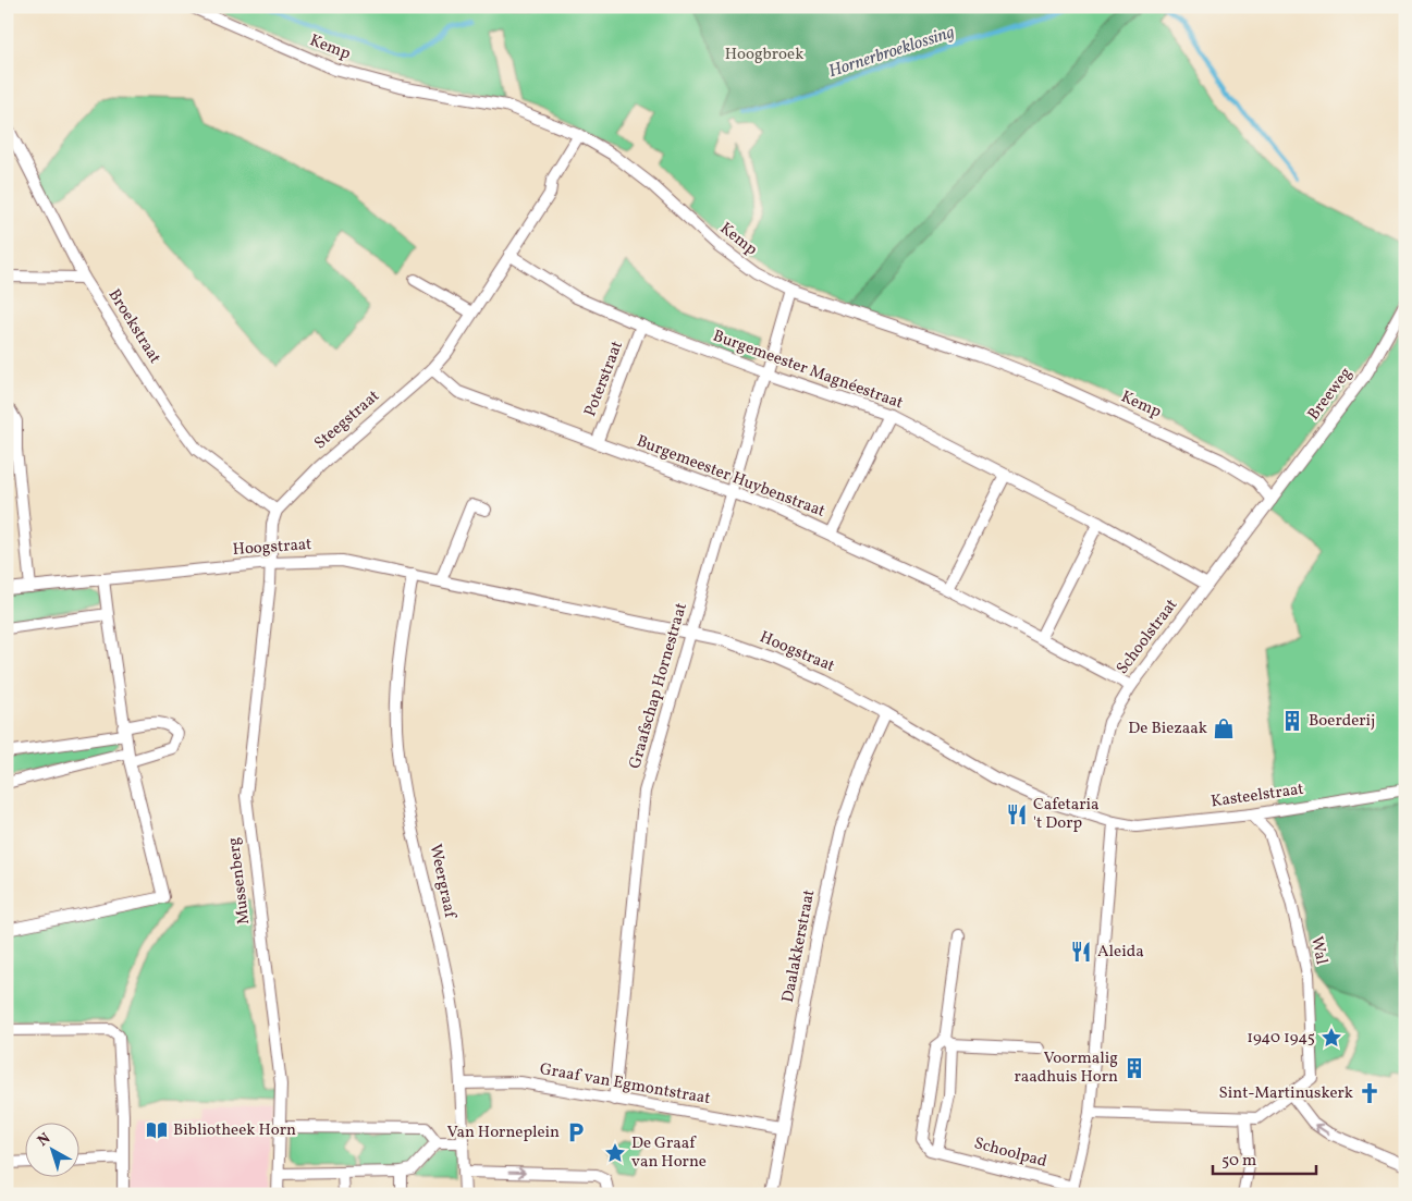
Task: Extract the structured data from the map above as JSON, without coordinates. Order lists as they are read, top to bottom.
{
  "streets": {
    "street": [
      "Kemp",
      "Broekstraat",
      "Burgemeester Magnéestraat",
      "Poterstraat",
      "Breeweg",
      "Steegstraat",
      "Burgemeester Huybenstraat",
      "Hoogstraat",
      "Schoolstraat",
      "Graafschap Hornestraat",
      "Kasteelstraat",
      "Mussenberg",
      "Weergraaf",
      "Daalakkerstraat",
      "Wal",
      "Graaf van Egmontstraat",
      "Schoolpad"
    ]
  },
  "crossings": [
    ["Kemp", "Breeweg"],
    ["Kemp", "Steegstraat"],
    ["Kemp", "Schoolstraat"],
    ["Kemp", "Graafschap Hornestraat"],
    ["Broekstraat", "Steegstraat"],
    ["Burgemeester Magnéestraat", "Poterstraat"],
    ["Burgemeester Magnéestraat", "Steegstraat"],
    ["Burgemeester Magnéestraat", "Schoolstraat"],
    ["Burgemeester Magnéestraat", "Graafschap Hornestraat"],
    ["Poterstraat", "Burgemeester Huybenstraat"],
    ["Breeweg", "Schoolstraat"],
    ["Steegstraat", "Burgemeester Huybenstraat"],
    ["Burgemeester Huybenstraat", "Schoolstraat"],
    ["Burgemeester Huybenstraat", "Graafschap Hornestraat"],
    ["Hoogstraat", "Schoolstraat"],
    ["Hoogstraat", "Graafschap Hornestraat"],
    ["Hoogstraat", "Kasteelstraat"],
    ["Hoogstraat", "Mussenberg"],
    ["Hoogstraat", "Weergraaf"],
    ["Hoogstraat", "Daalakkerstraat"],
    ["Graafschap Hornestraat", "Graaf van Egmontstraat"],
    ["Kasteelstraat", "Wal"],
    ["Weergraaf", "Graaf van Egmontstraat"],
    ["Daalakkerstraat", "Graaf van Egmontstraat"]
  ],
  "water": ["Hornerbroeklossing"],
  "parks": ["Hoogbroek"],
  "places": {
    "building": ["Boerderij", "Voormalig raadhuis Horn"],
    "shop": ["De Biezaak"],
    "restaurant": ["Cafetaria 't Dorp", "Aleida"],
    "place": ["1940 1945", "De Graaf van Horne"],
    "church": ["Sint-Martinuskerk"],
    "library": ["Bibliotheek Horn"],
    "parking": ["Van Horneplein"]
  },
  "scale_bar": "50 m",
  "north": "top left"
}
